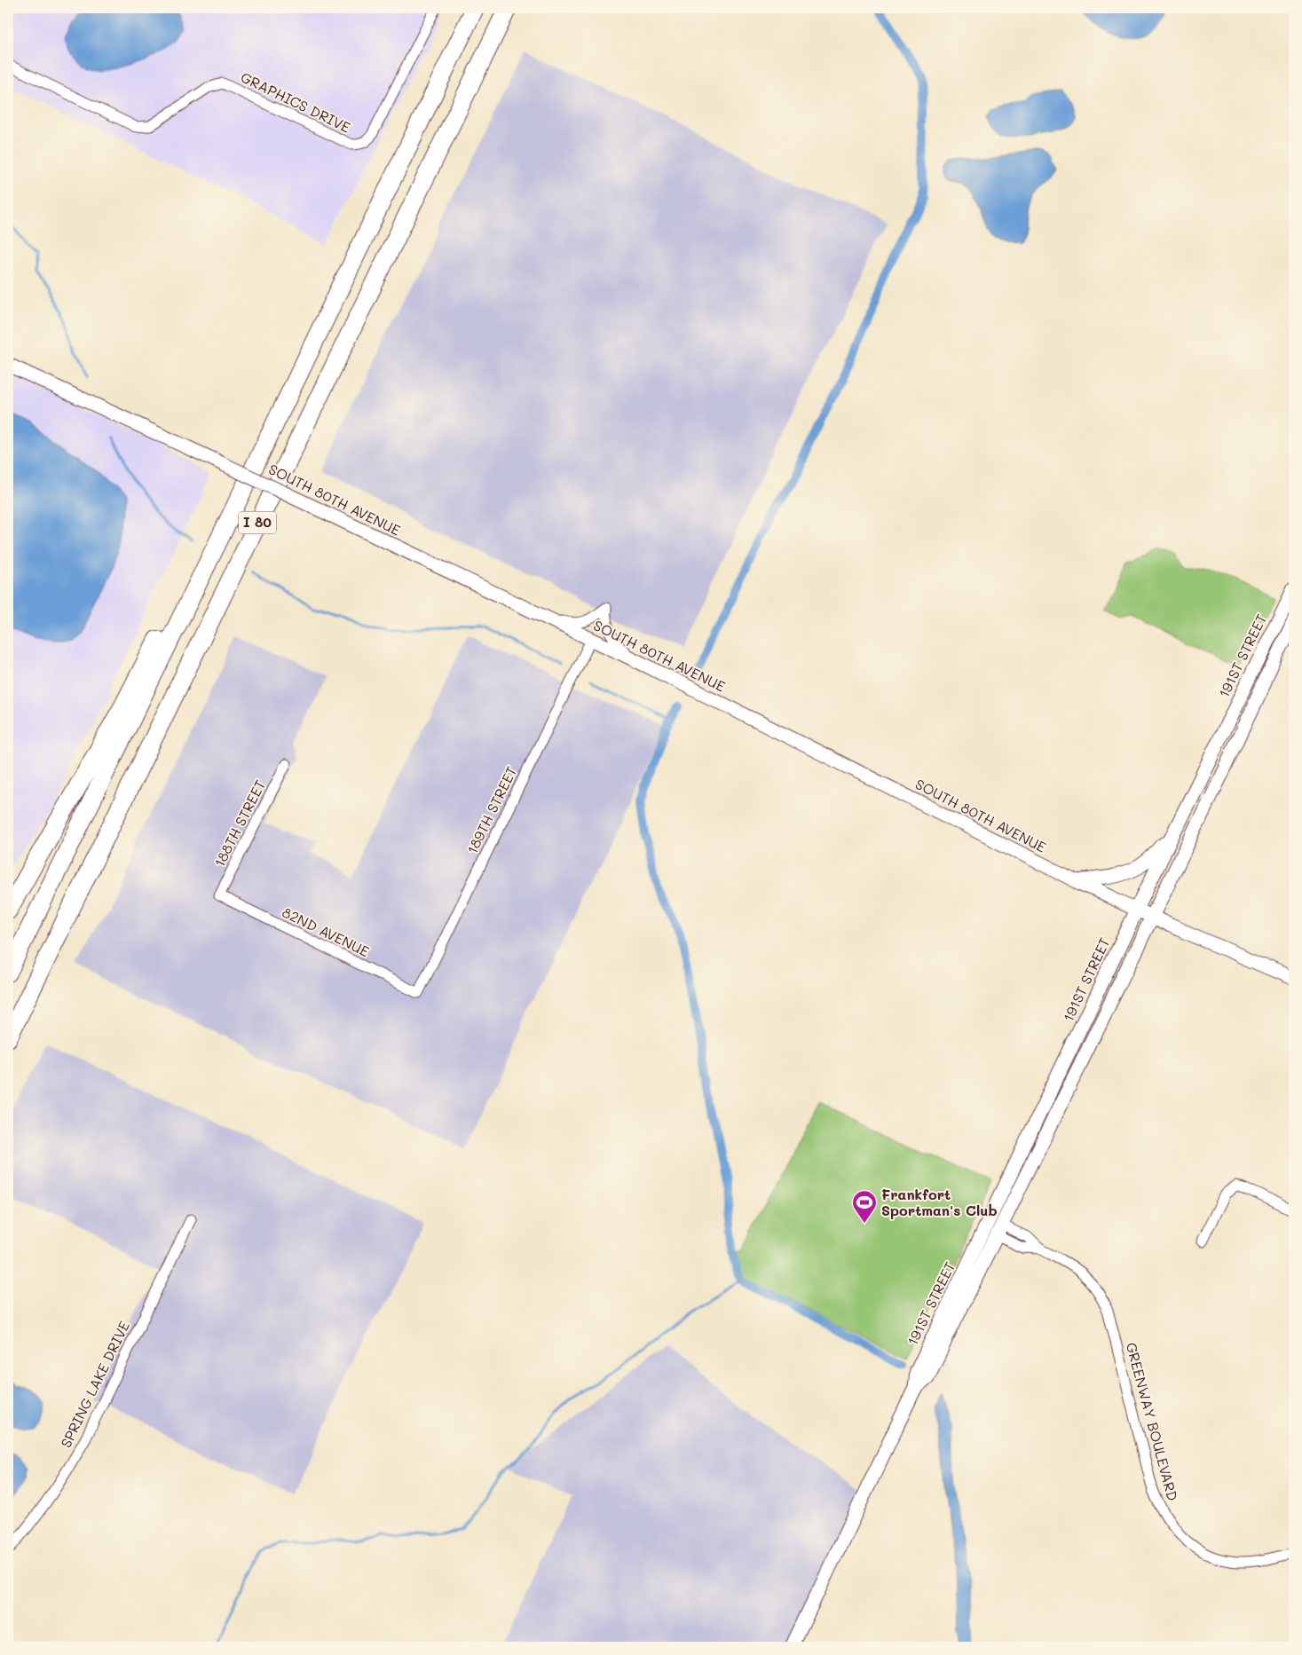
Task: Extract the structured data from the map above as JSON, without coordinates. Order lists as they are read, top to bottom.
{
  "streets": {
    "highway": ["I 80"],
    "main road": ["SOUTH 80TH AVENUE", "191ST STREET"],
    "street": [
      "GRAPHICS DRIVE",
      "189TH STREET",
      "188TH STREET",
      "82ND AVENUE",
      "SPRING LAKE DRIVE",
      "GREENWAY BOULEVARD"
    ]
  },
  "crossings": [
    ["SOUTH 80TH AVENUE", "191ST STREET"],
    ["SOUTH 80TH AVENUE", "189TH STREET"],
    ["191ST STREET", "GREENWAY BOULEVARD"],
    ["189TH STREET", "82ND AVENUE"],
    ["188TH STREET", "82ND AVENUE"]
  ],
  "places": {
    "sports": ["Frankfort Sportman's Club"]
  }
}
